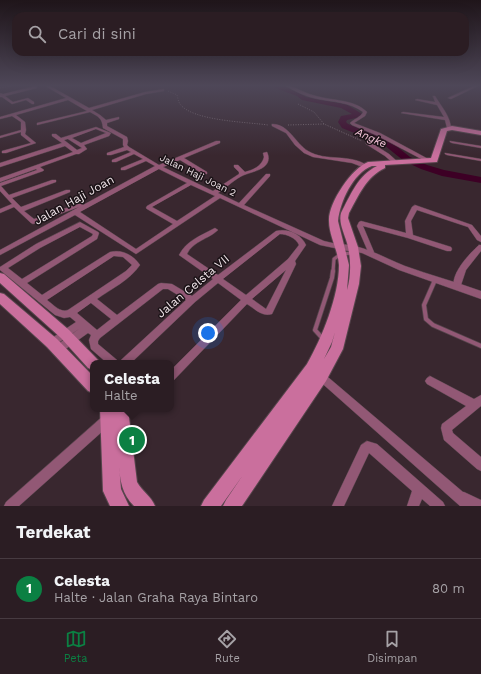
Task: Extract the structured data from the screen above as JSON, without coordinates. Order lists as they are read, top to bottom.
{
  "streets": {
    "street": ["Jalan Haji Joan 2", "Jalan Haji Joan", "Jalan Celsta VII"]
  },
  "crossings": [
    ["Jalan Haji Joan 2", "Jalan Haji Joan"]
  ],
  "water": ["Angke"],
  "page": {
    "search": "Cari di sini",
    "popup": ["Celesta", "Halte"],
    "pins": "1",
    "heading": "Terdekat",
    "list": [
      {
        "mark": "1",
        "name": "Celesta",
        "note": "Halte · Jalan Graha Raya Bintaro",
        "value": "80 m"
      }
    ],
    "nav": ["Peta", "Rute", "Disimpan"]
  }
}
